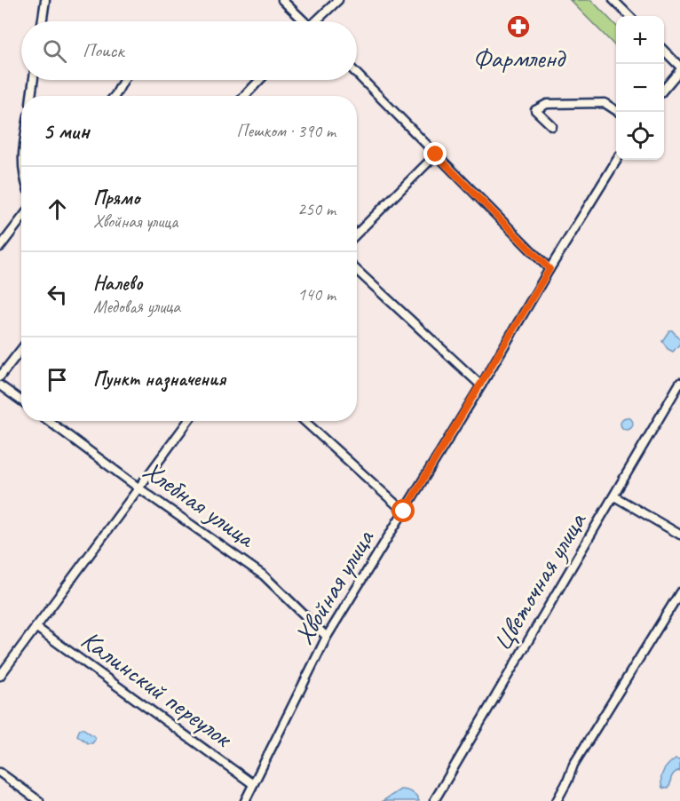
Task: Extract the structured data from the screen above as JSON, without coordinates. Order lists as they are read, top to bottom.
{
  "streets": {
    "street": [
      "Хлебная улица",
      "Цветочная улица",
      "Хвойная улица",
      "Калинский переулок"
    ]
  },
  "crossings": [
    ["Хлебная улица", "Хвойная улица"],
    ["Хвойная улица", "Калинский переулок"]
  ],
  "places": {
    "pharmacy": ["Фармленд"]
  },
  "page": {
    "map_buttons": ["+", "−"],
    "search": "Поиск",
    "heading": ["5 мин", "Пешком · 390 m"],
    "list": [
      ["Прямо", "Хвойная улица", "250 m"],
      ["Налево", "Медовая улица", "140 m"],
      "Пункт назначения"
    ]
  }
}
